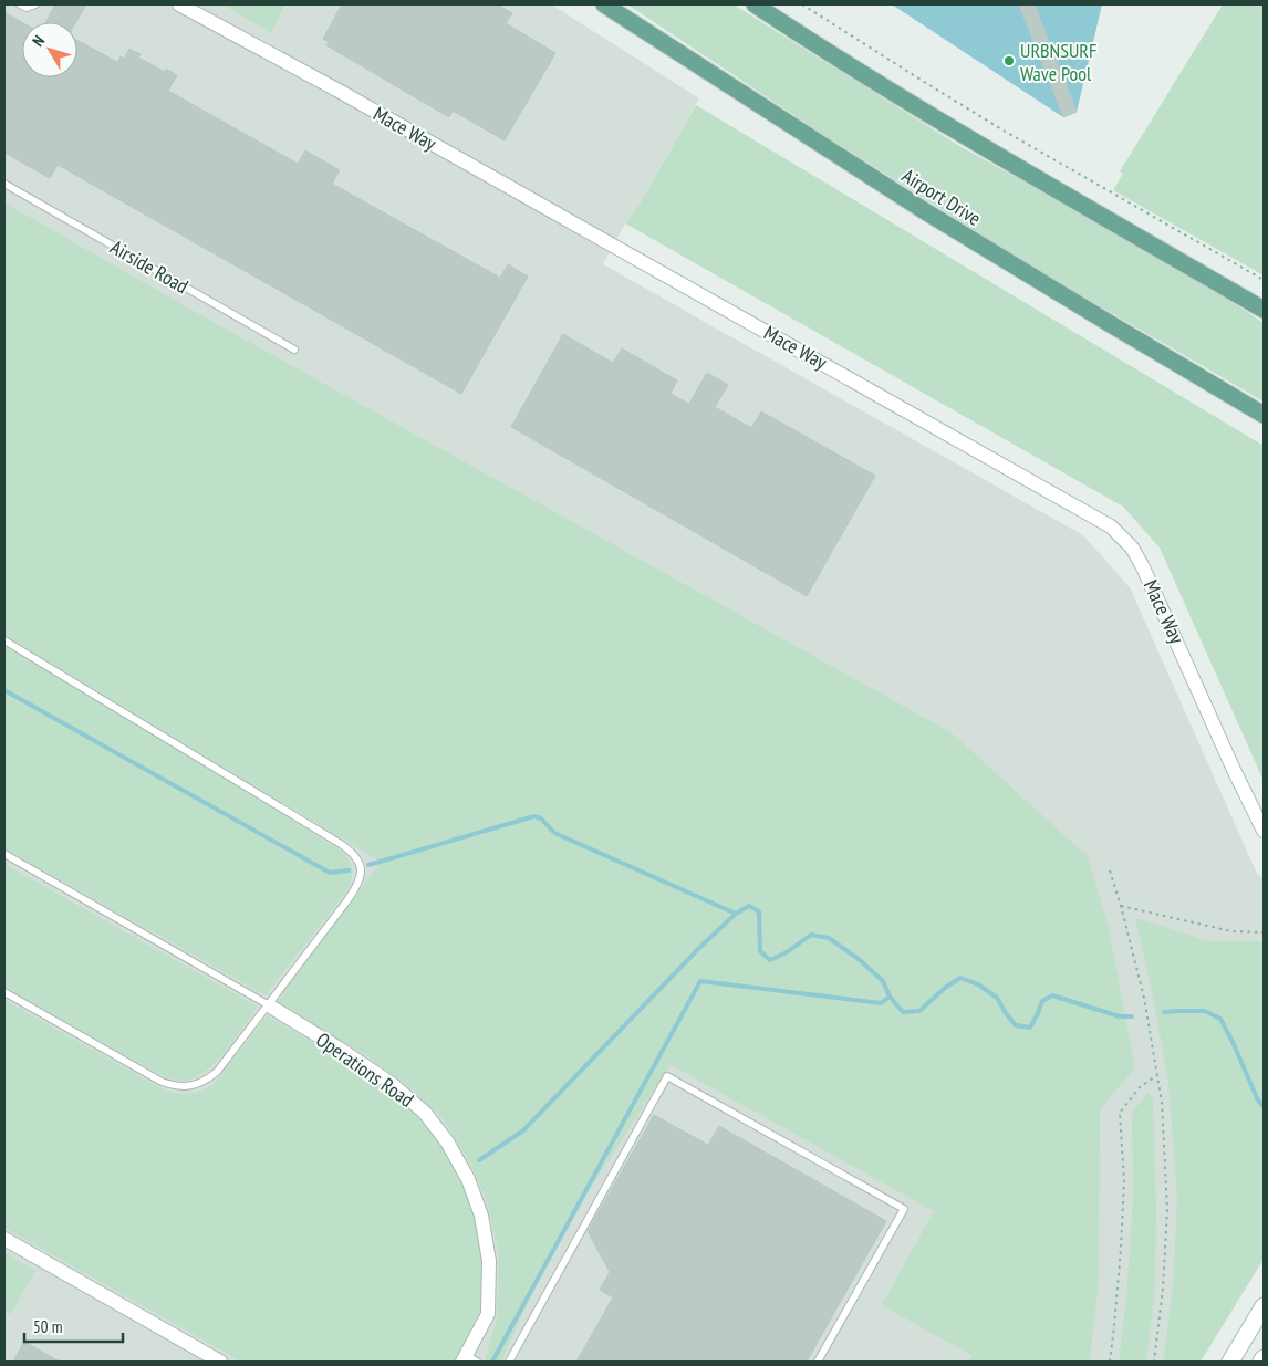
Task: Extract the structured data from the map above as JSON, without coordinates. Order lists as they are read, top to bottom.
{
  "streets": {
    "main road": ["Airport Drive"],
    "street": ["Mace Way", "Operations Road"],
    "lane": ["Airside Road"]
  },
  "places": ["URBNSURF Wave Pool"],
  "scale_bar": "50 m",
  "north": "top left"
}
